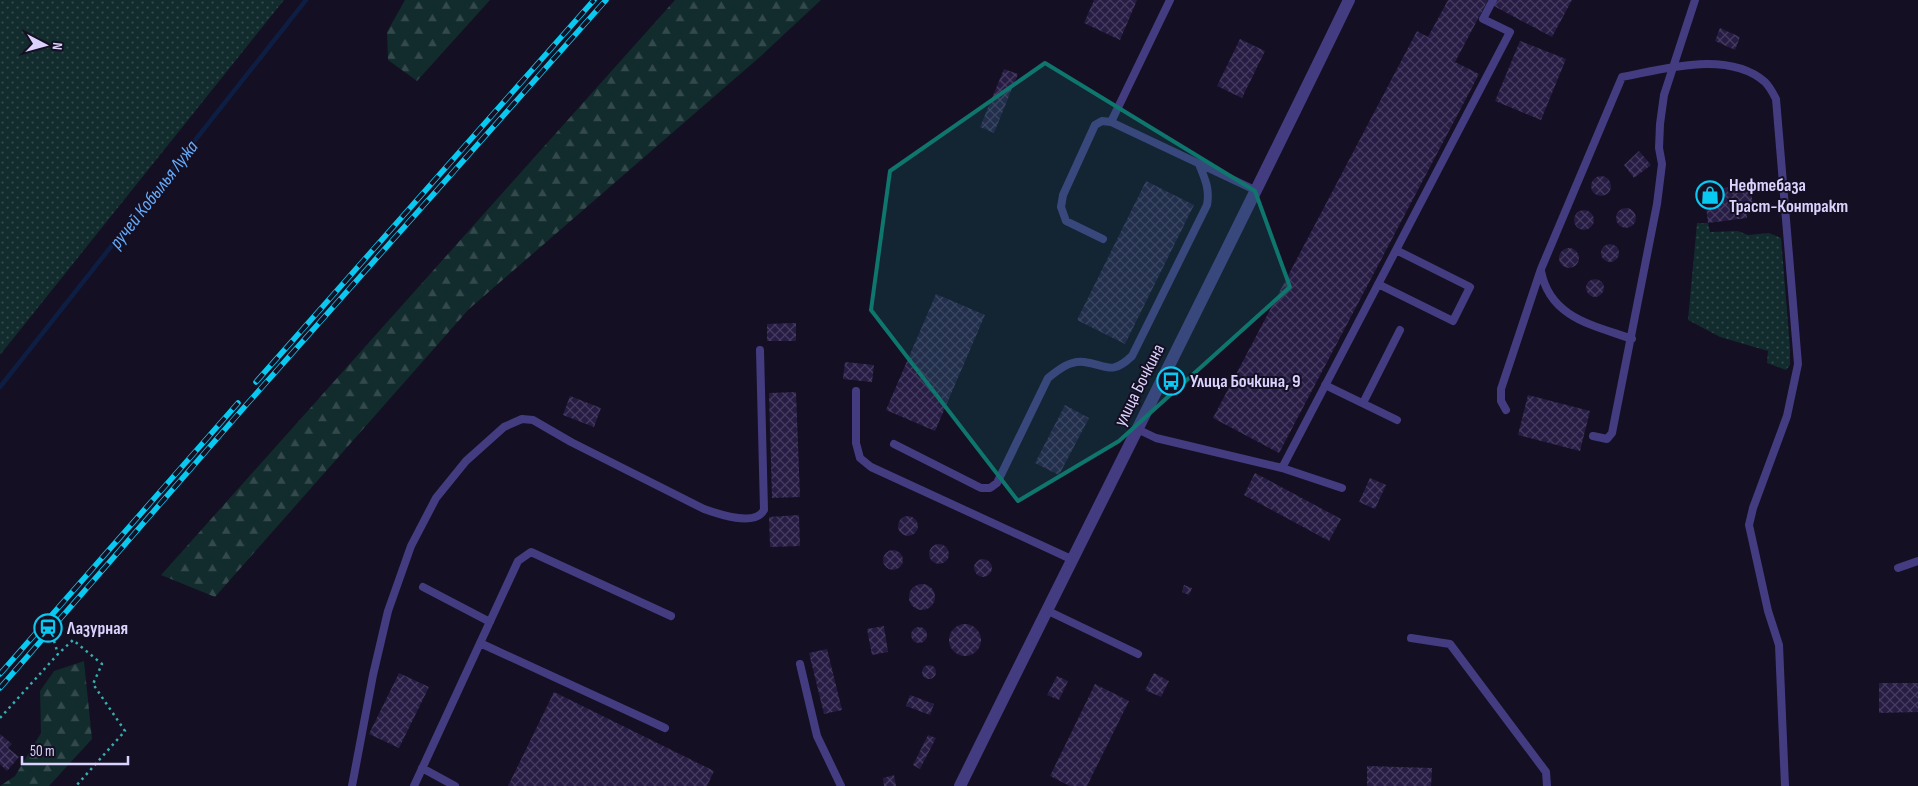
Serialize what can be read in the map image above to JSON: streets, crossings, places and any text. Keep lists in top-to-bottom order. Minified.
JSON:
{"streets":{"street":["улица Бочкина"]},"water":["ручей Кобылья Лужа"],"places":{"shop":["Нефтебаза Траст-Контракт"],"bus stop":["Улица Бочкина, 9"],"station":["Лазурная"]},"scale_bar":"50 m","north":"right"}
